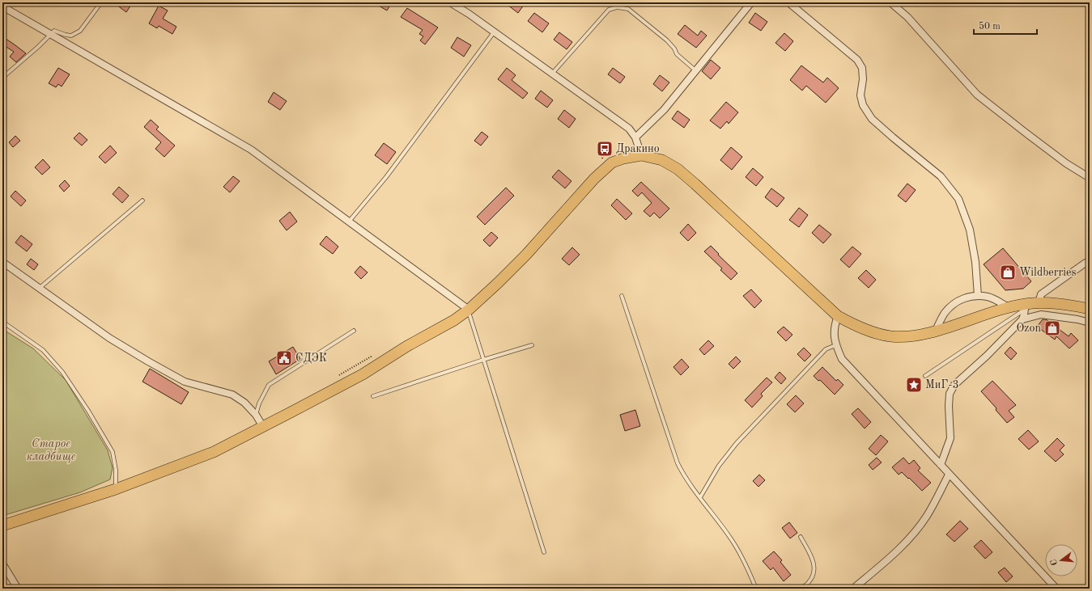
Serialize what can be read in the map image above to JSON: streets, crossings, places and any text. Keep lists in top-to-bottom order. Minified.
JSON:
{"parks":["Старое кладбище"],"places":{"bus stop":["Дракино"],"shop":["Wildberries","Ozon"],"public building":["СДЭК"],"place":["МиГ-3"]},"scale_bar":"50 m","north":"left"}
